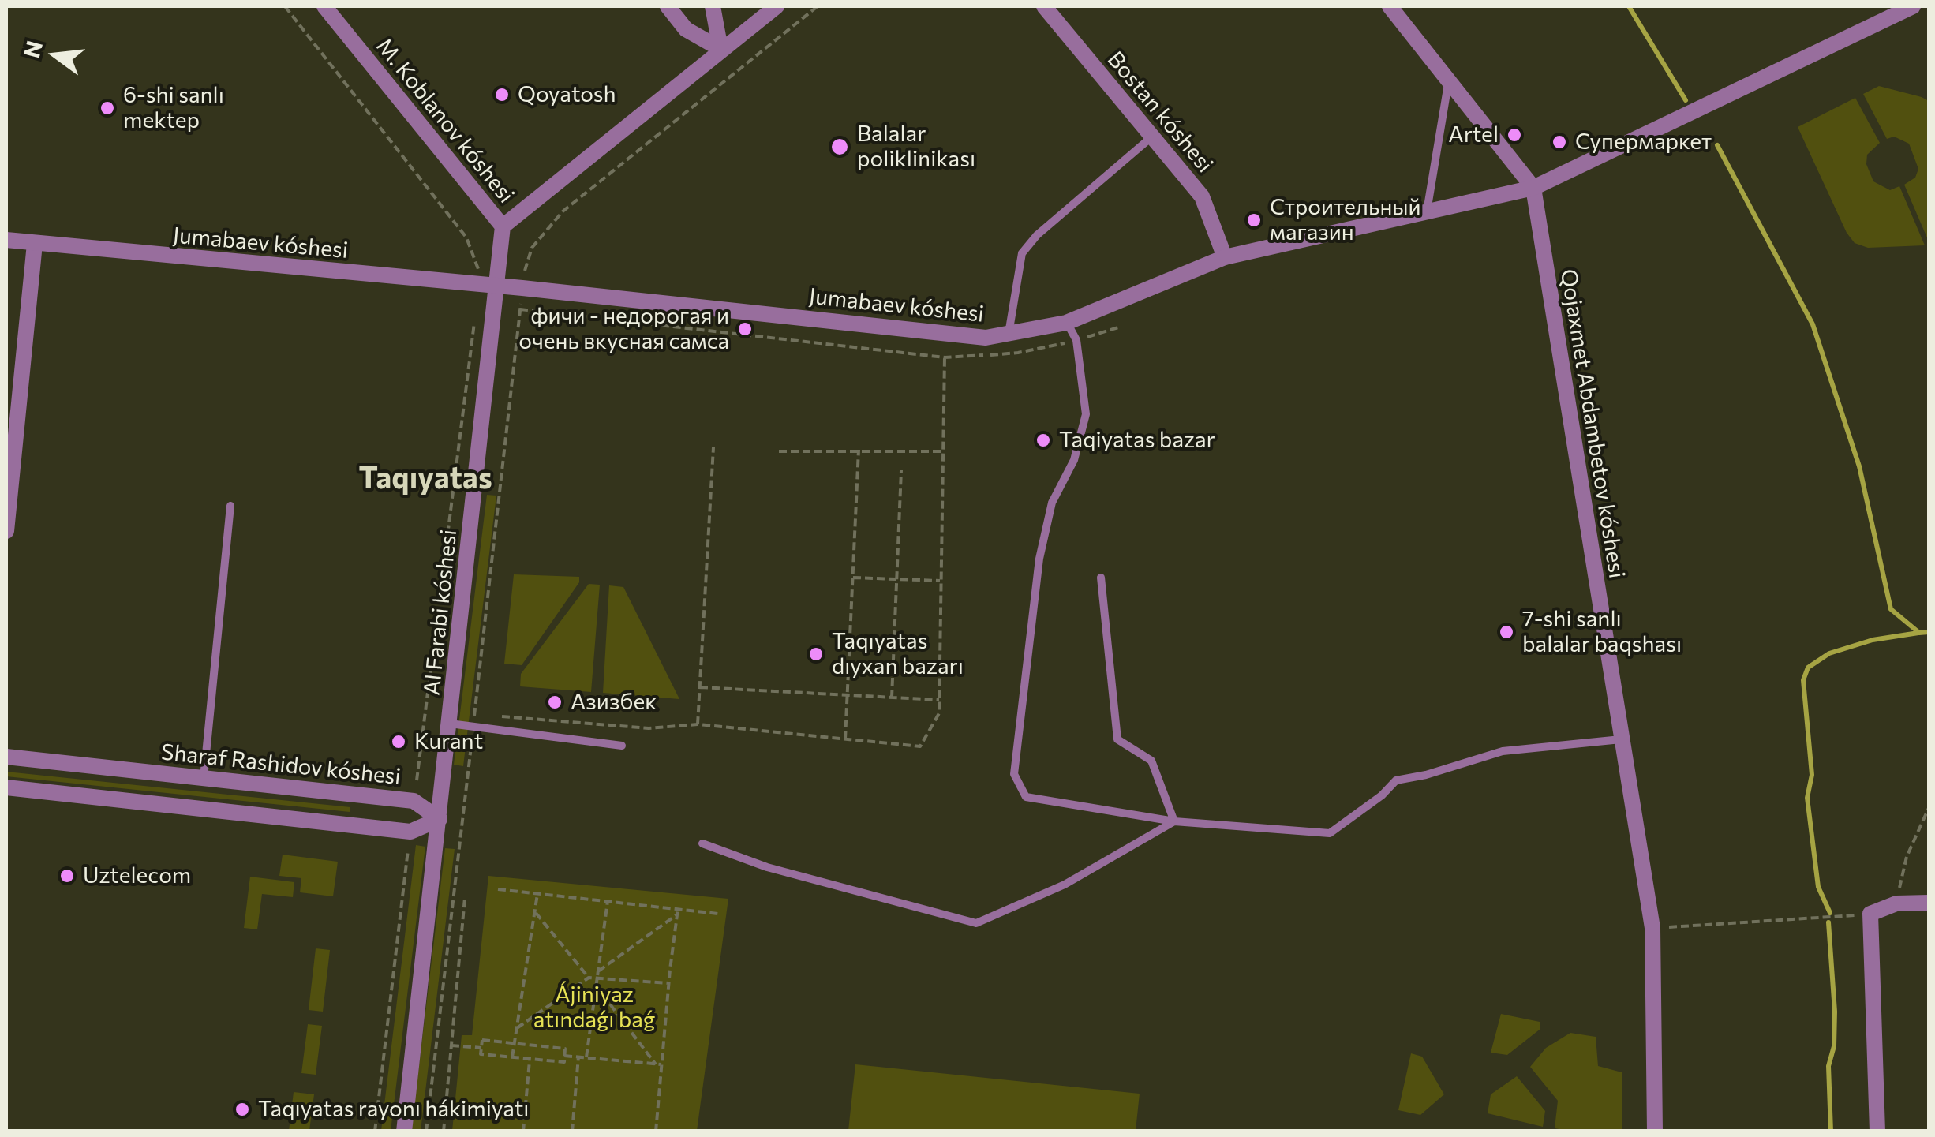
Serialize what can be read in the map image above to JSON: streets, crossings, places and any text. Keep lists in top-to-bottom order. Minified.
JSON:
{"streets":{"street":["Bostan kóshesi","M. Koblanov kóshesi","Jumabaev kóshesi","Qojaxmet Abdambetov kóshesi","Al Farabi kóshesi","Sharaf Rashidov kóshesi"]},"crossings":[["Bostan kóshesi","Jumabaev kóshesi"],["M. Koblanov kóshesi","Al Farabi kóshesi"],["Jumabaev kóshesi","Qojaxmet Abdambetov kóshesi"],["Jumabaev kóshesi","Al Farabi kóshesi"],["Al Farabi kóshesi","Sharaf Rashidov kóshesi"]],"districts":["Taqıyatas"],"parks":["Ájiniyaz atındaǵı baǵ"],"places":["Qoyatosh","6-shi sanlı mektep","Artel","Супермаркет","Balalar poliklinikası","Строительный магазин","фичи - недорогая и очень вкусная самса","Taqiyatas bazar","7-shi sanlı balalar baqshası","Taqıyatas dıyxan bazarı","Азизбек","Kurant","Uztelecom","Taqıyatas rayonı hákimiyatı"],"north":"left"}
